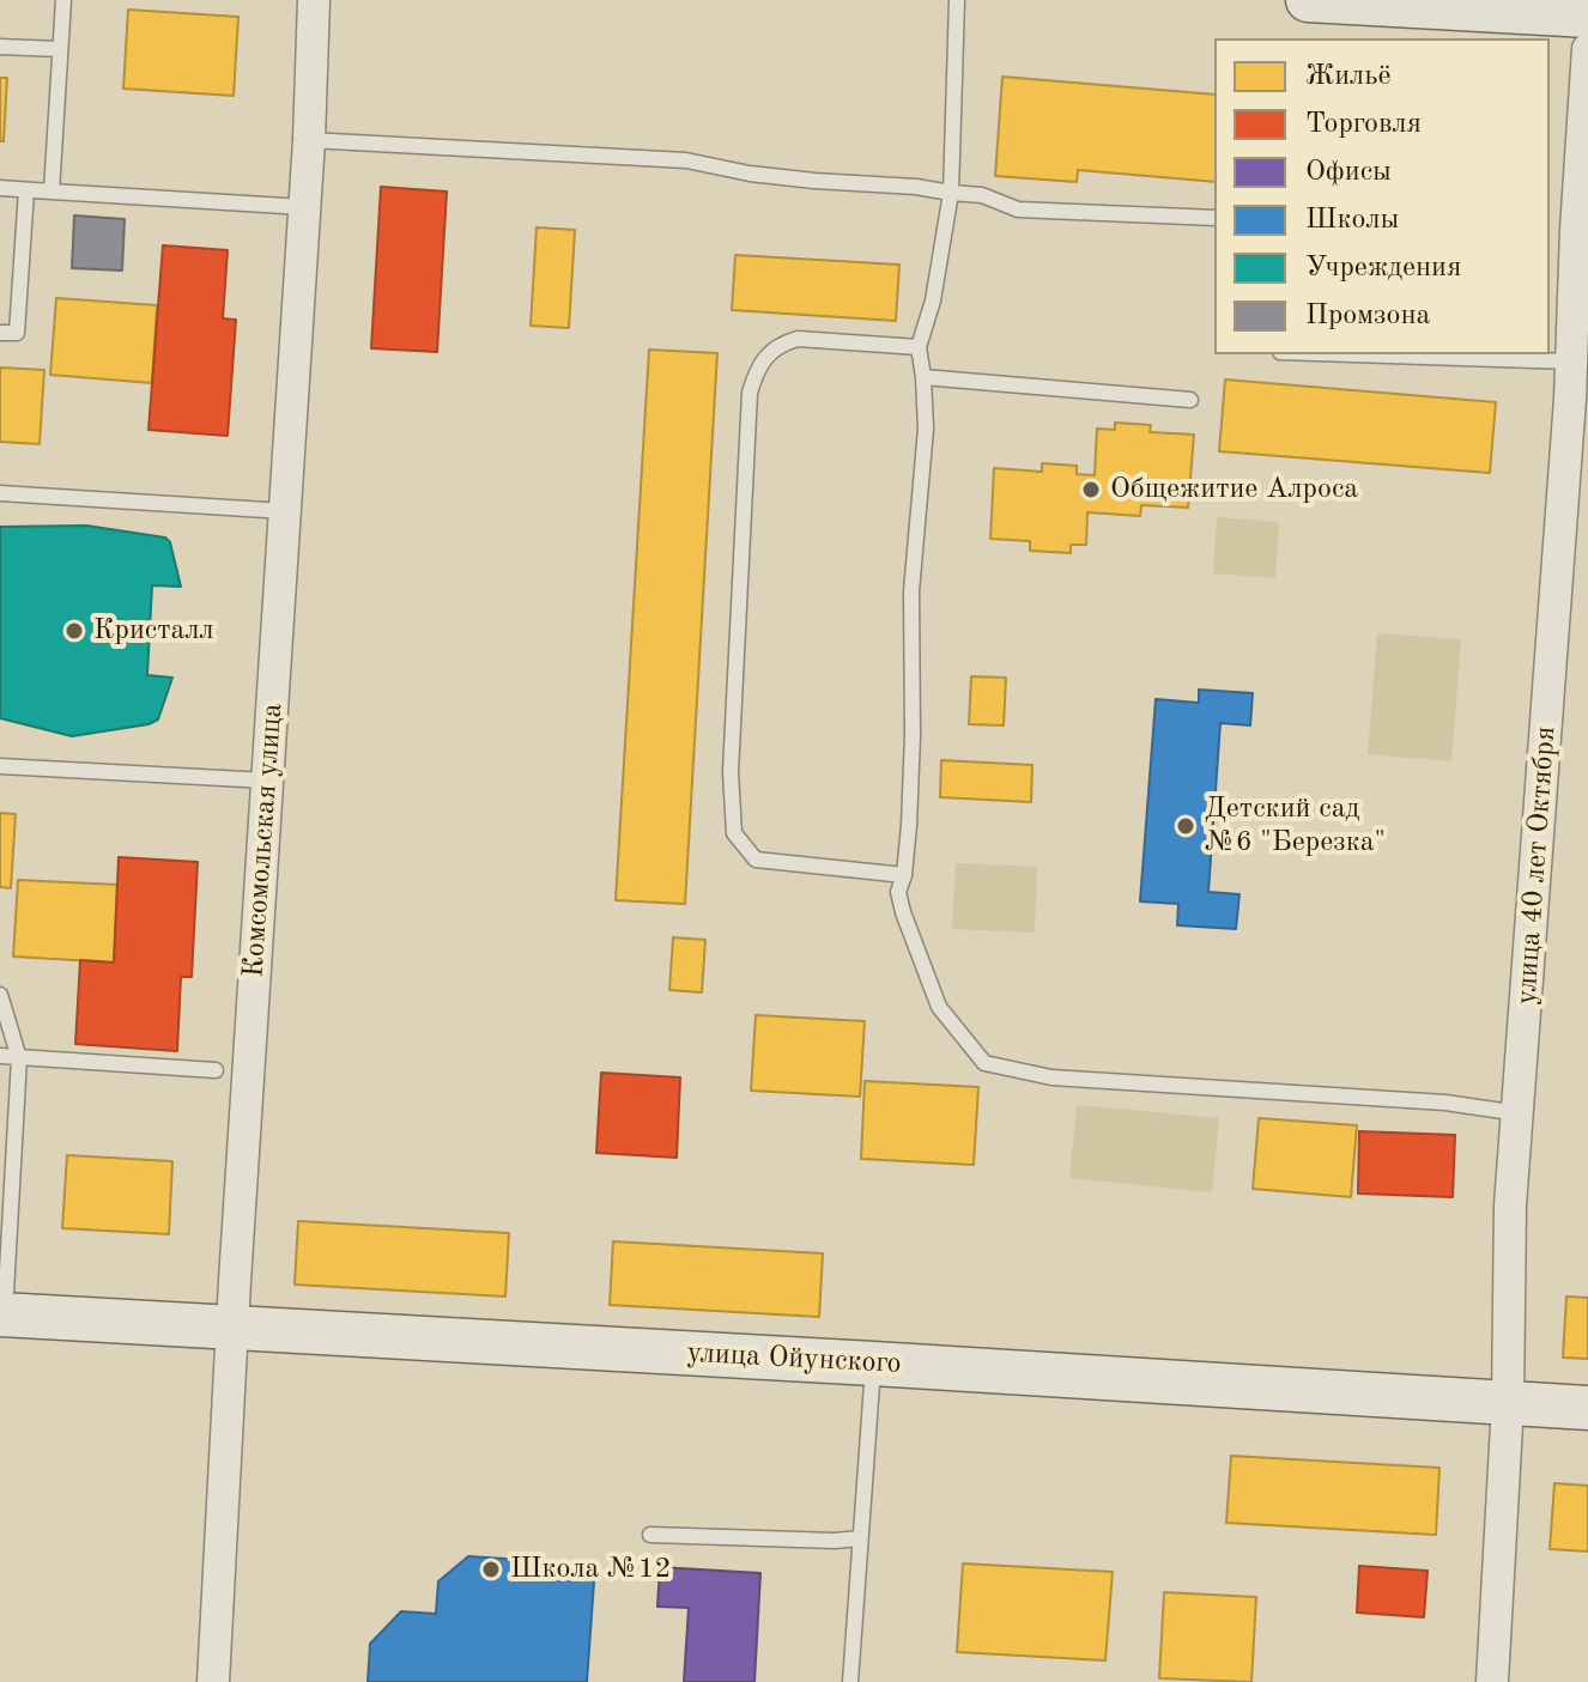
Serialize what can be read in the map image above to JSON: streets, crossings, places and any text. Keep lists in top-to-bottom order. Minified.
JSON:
{"streets":{"main road":["улица Ойунского"],"street":["Комсомольская улица","улица 40 лет Октября"]},"crossings":[["Комсомольская улица","улица Ойунского"],["улица 40 лет Октября","улица Ойунского"]],"places":["Общежитие Алроса","Кристалл","Детский сад №6 \"Березка\"","Школа №12"],"legend":["Жильё","Торговля","Офисы","Школы","Учреждения","Промзона"]}
